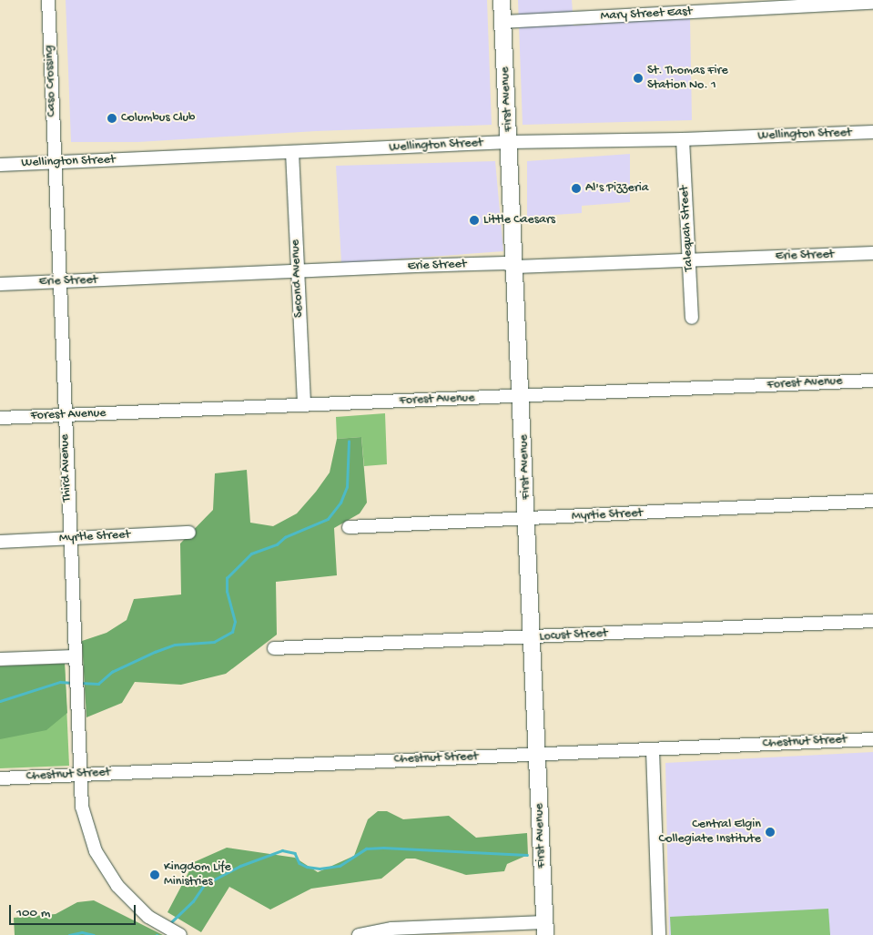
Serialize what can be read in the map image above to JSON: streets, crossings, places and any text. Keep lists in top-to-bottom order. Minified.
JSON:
{"streets":{"main road":["First Avenue"],"street":["Mary Street East","Caso Crossing","Wellington Street","Talequah Street","Erie Street","Second Avenue","Forest Avenue","Third Avenue","Myrtie Street","Myrtle Street","Locust Street","Chestnut Street"]},"crossings":[["Mary Street East","First Avenue"],["Caso Crossing","Wellington Street"],["Caso Crossing","Third Avenue"],["First Avenue","Wellington Street"],["First Avenue","Erie Street"],["First Avenue","Forest Avenue"],["First Avenue","Myrtie Street"],["First Avenue","Locust Street"],["First Avenue","Chestnut Street"],["Wellington Street","Talequah Street"],["Wellington Street","Second Avenue"],["Wellington Street","Third Avenue"],["Talequah Street","Erie Street"],["Erie Street","Second Avenue"],["Erie Street","Third Avenue"],["Second Avenue","Forest Avenue"],["Forest Avenue","Third Avenue"],["Third Avenue","Myrtle Street"],["Third Avenue","Chestnut Street"]],"places":["St. Thomas Fire Station No. 1","Columbus Club","Al's Pizzeria","Little Caesars","Central Elgin Collegiate Institute","Kingdom Life Ministries"],"scale_bar":"100 m"}
